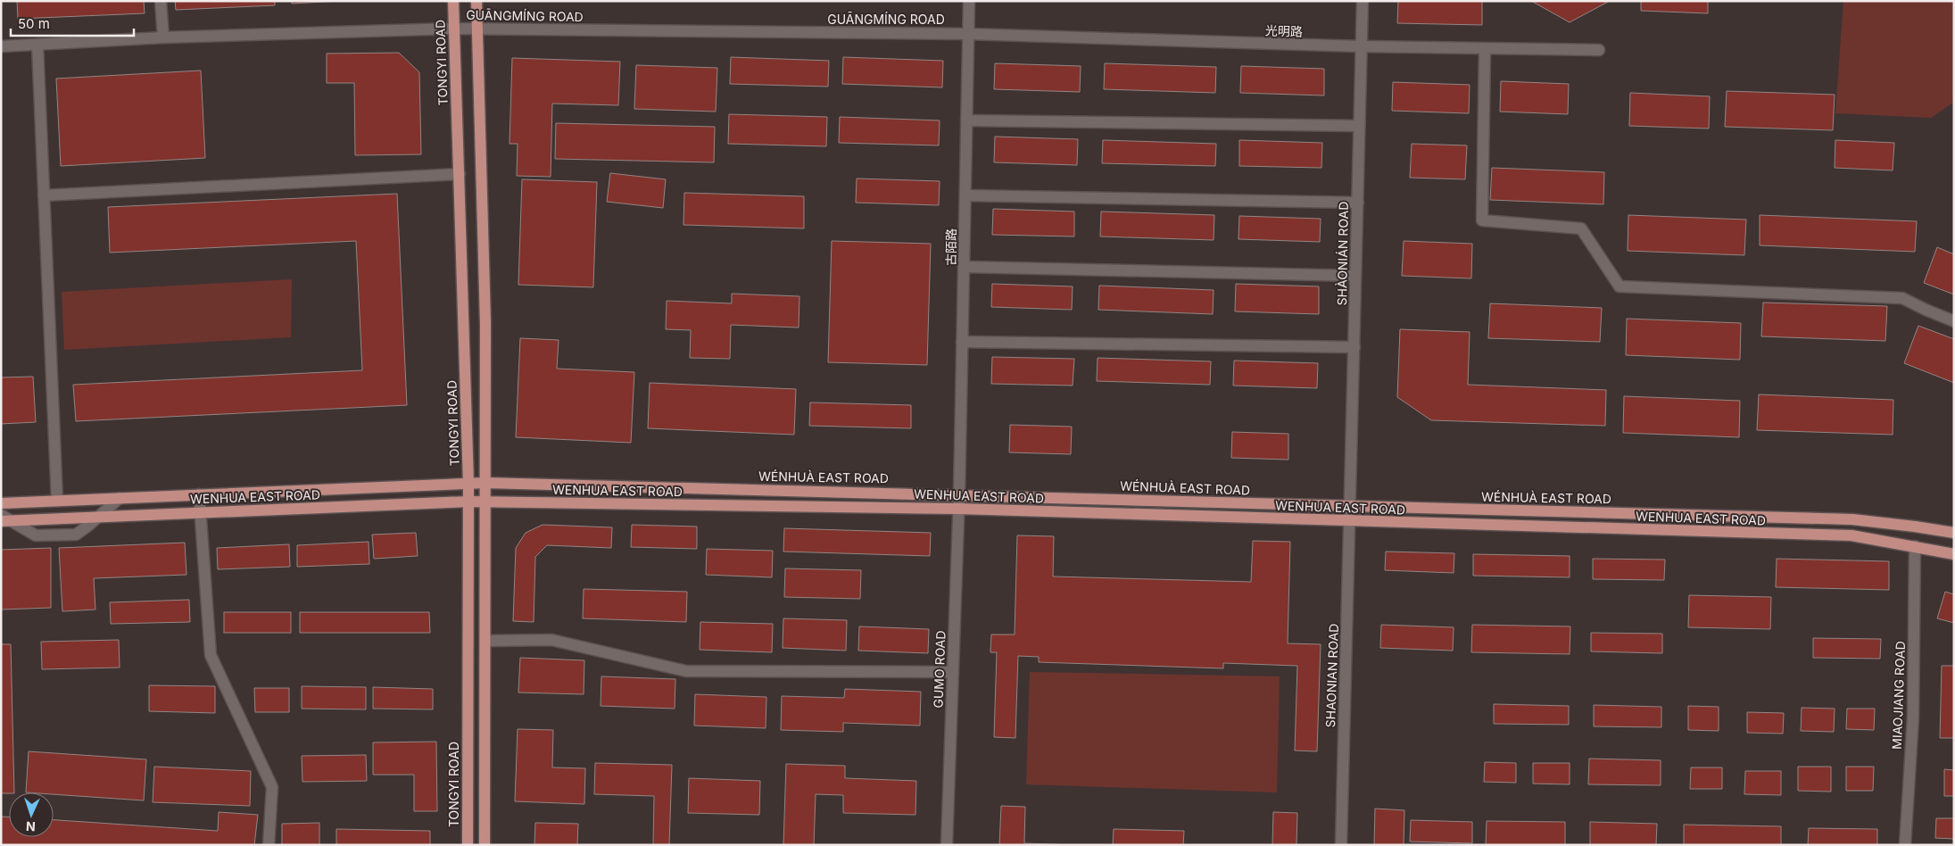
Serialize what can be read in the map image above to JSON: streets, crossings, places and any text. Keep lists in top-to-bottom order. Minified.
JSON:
{"streets":{"main road":["TONGYI ROAD","WÉNHUÀ EAST ROAD","WENHUA EAST ROAD"],"street":["GUĀNGMÍNG ROAD","光明路","古陌路","SHÀONIÁN ROAD","GUMO ROAD","SHAONIAN ROAD","MIAOJIANG ROAD"]},"crossings":[["GUĀNGMÍNG ROAD","光明路"],["GUĀNGMÍNG ROAD","TONGYI ROAD"],["GUĀNGMÍNG ROAD","古陌路"],["光明路","古陌路"],["光明路","SHÀONIÁN ROAD"],["TONGYI ROAD","WÉNHUÀ EAST ROAD"],["TONGYI ROAD","WENHUA EAST ROAD"],["古陌路","WÉNHUÀ EAST ROAD"],["古陌路","GUMO ROAD"],["SHÀONIÁN ROAD","WÉNHUÀ EAST ROAD"],["SHÀONIÁN ROAD","SHAONIAN ROAD"],["WÉNHUÀ EAST ROAD","WENHUA EAST ROAD"],["WÉNHUÀ EAST ROAD","GUMO ROAD"],["WÉNHUÀ EAST ROAD","SHAONIAN ROAD"],["WENHUA EAST ROAD","GUMO ROAD"],["WENHUA EAST ROAD","SHAONIAN ROAD"],["WENHUA EAST ROAD","MIAOJIANG ROAD"]],"scale_bar":"50 m","north":"bottom"}
